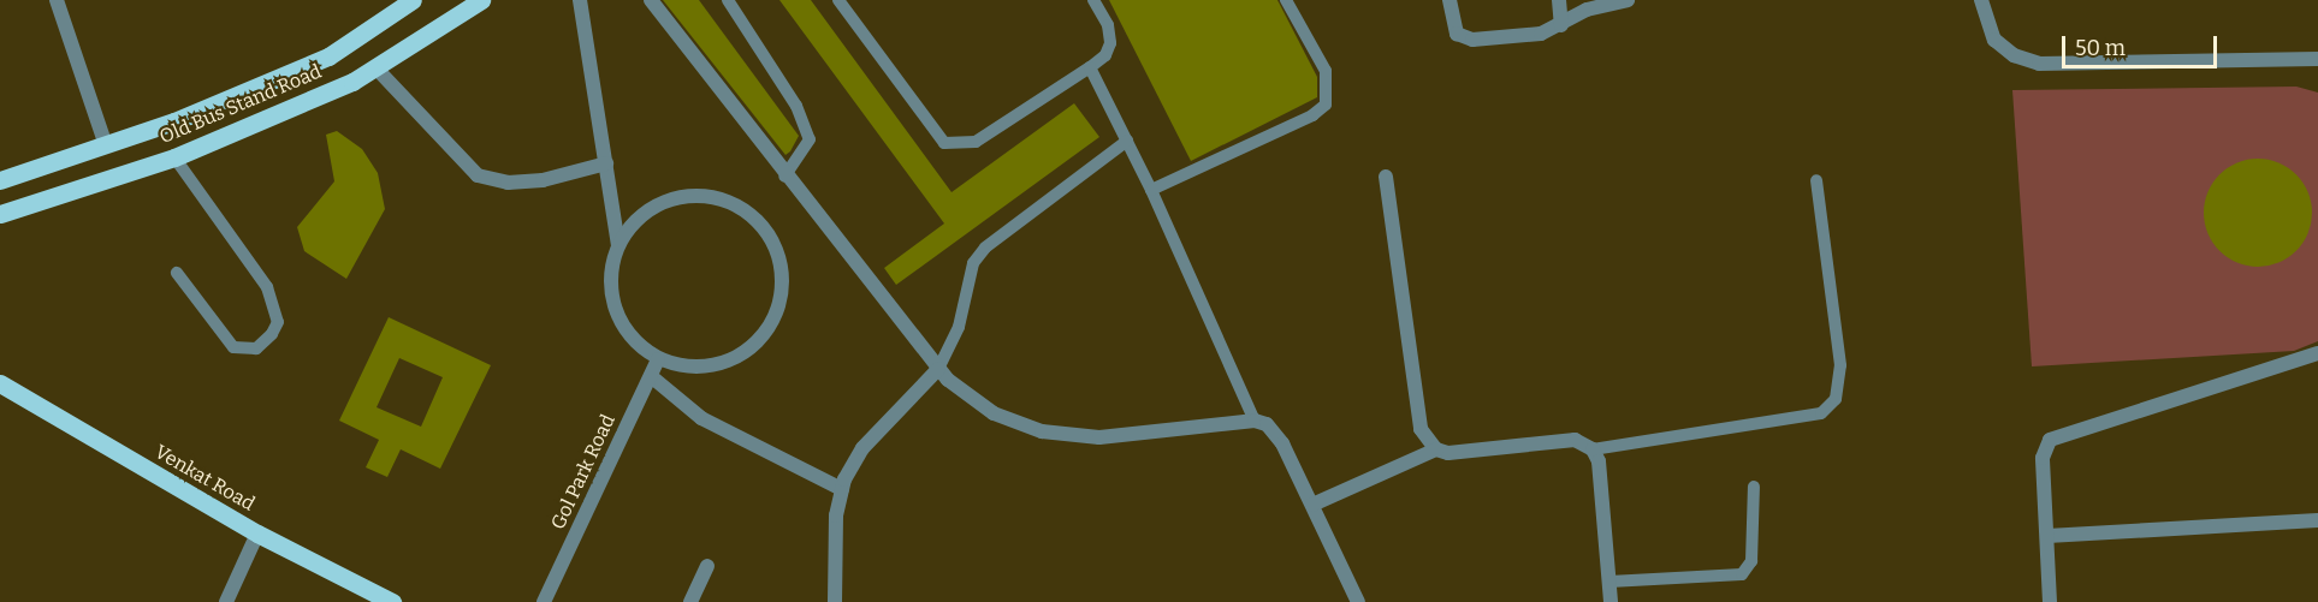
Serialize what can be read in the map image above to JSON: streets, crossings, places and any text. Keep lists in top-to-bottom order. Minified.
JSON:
{"streets":{"main road":["Old Bus Stand Road","Venkat Road"],"street":["Gol Park Road"]},"scale_bar":"50 m"}
